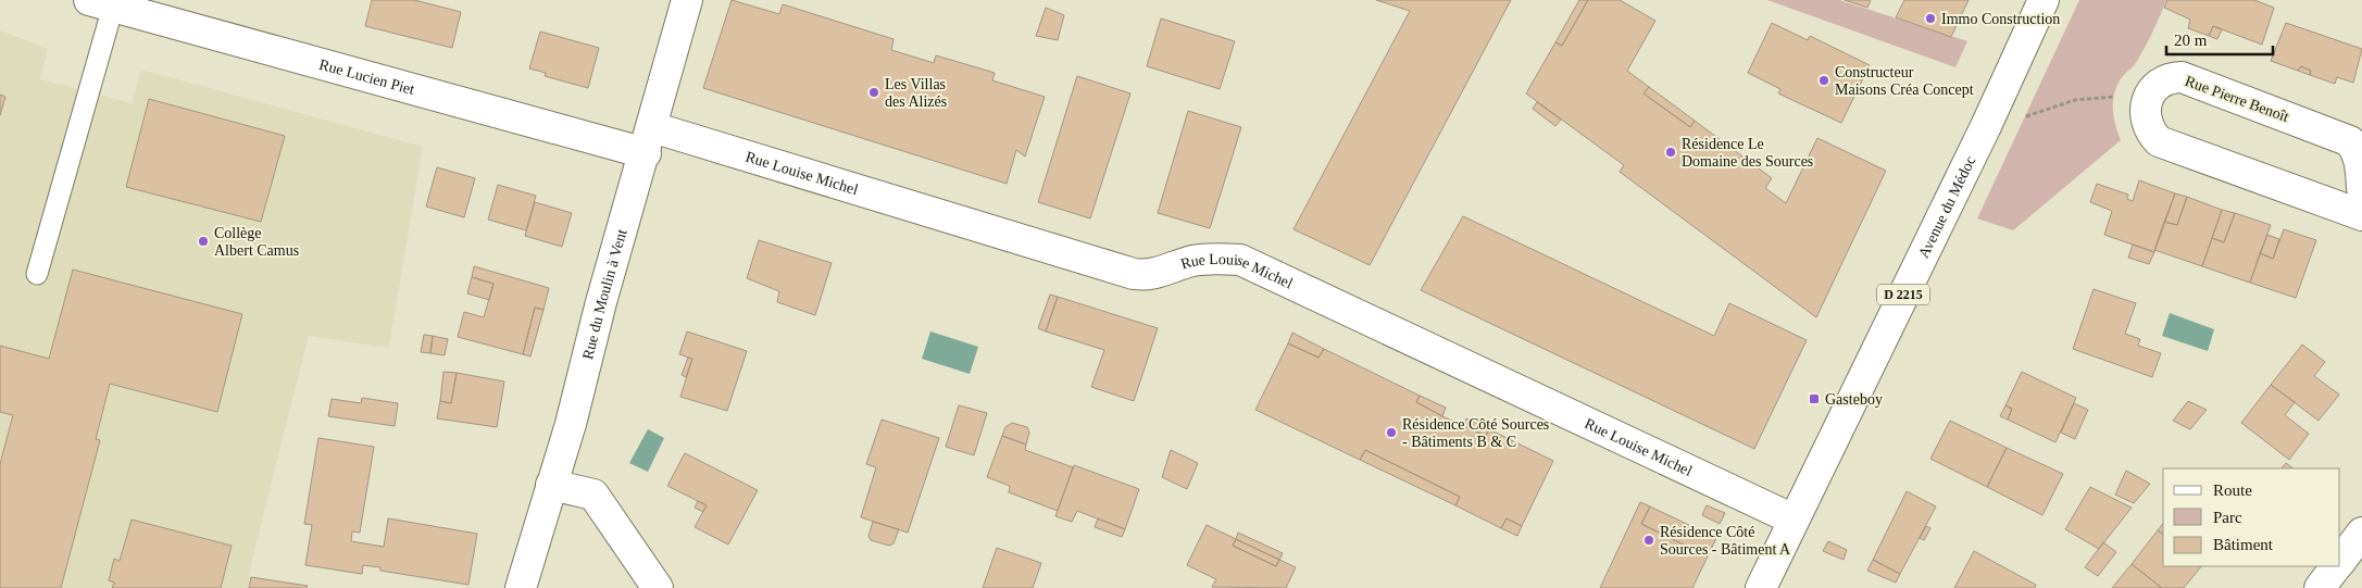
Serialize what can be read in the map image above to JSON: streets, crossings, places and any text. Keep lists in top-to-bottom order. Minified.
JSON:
{"streets":{"street":["Rue Lucien Piet","Rue Pierre Benoît","Rue Louise Michel","Avenue du Médoc","Rue du Moulin à Vent","D 2215"]},"crossings":[["Rue Lucien Piet","Rue Louise Michel"],["Rue Lucien Piet","Rue du Moulin à Vent"],["Rue Louise Michel","Avenue du Médoc"],["Rue Louise Michel","Rue du Moulin à Vent"]],"places":{"other":["Immo Construction","Constructeur Maisons Créa Concept","Les Villas des Alizés","Résidence Le Domaine des Sources","Collège Albert Camus","Résidence Côté Sources - Bâtiments B & C","Résidence Côté Sources - Bâtiment A"],"transit":["Gasteboy"]},"legend":["Route","Parc","Bâtiment"],"scale_bar":"20 m"}
